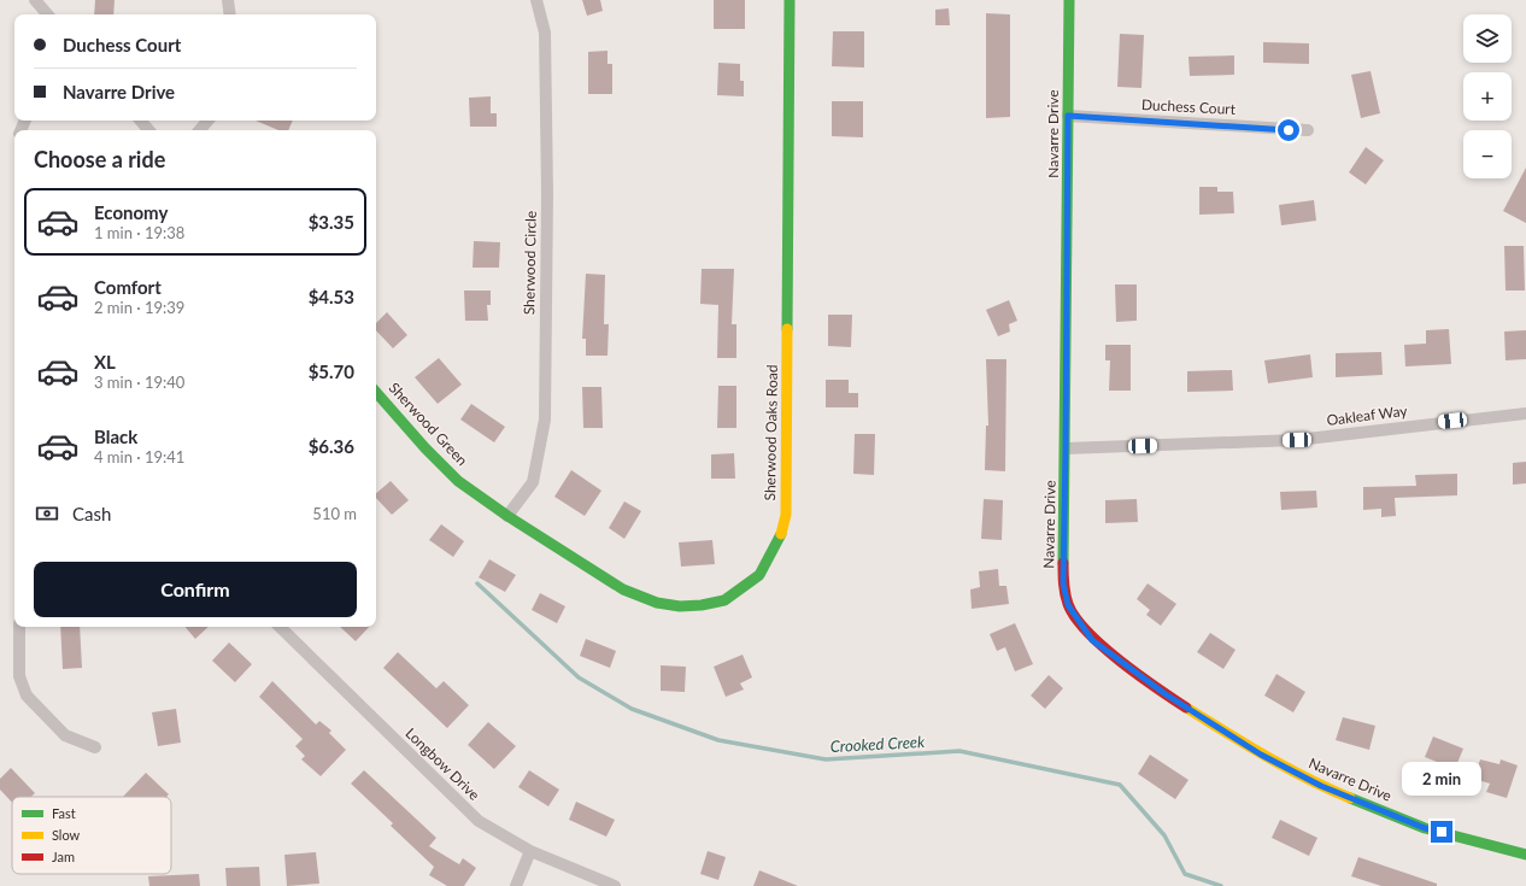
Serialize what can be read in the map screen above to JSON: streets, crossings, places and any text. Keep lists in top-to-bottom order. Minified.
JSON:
{"streets":{"street":["Duchess Court","Navarre Drive","Sherwood Circle","Oakleaf Way","Sherwood Green","Sherwood Oaks Road","Longbow Drive"]},"crossings":[["Duchess Court","Navarre Drive"],["Navarre Drive","Oakleaf Way"],["Sherwood Circle","Sherwood Green"],["Sherwood Circle","Sherwood Oaks Road"],["Sherwood Green","Sherwood Oaks Road"]],"water":["Crooked Creek"],"legend":["Fast","Slow","Jam"],"page":{"map_buttons":["+","−"],"banner":["Duchess Court","Navarre Drive"],"heading":"Choose a ride","list":[{"name":"Economy","note":"1 min · 19:38","value":"$3.35"},{"name":"Comfort","note":"2 min · 19:39","value":"$4.53"},{"name":"XL","note":"3 min · 19:40","value":"$5.70"},{"name":"Black","note":"4 min · 19:41","value":"$6.36"}],"pay":["Cash","510 m"],"buttons":"Confirm","bubble":"2 min"}}
